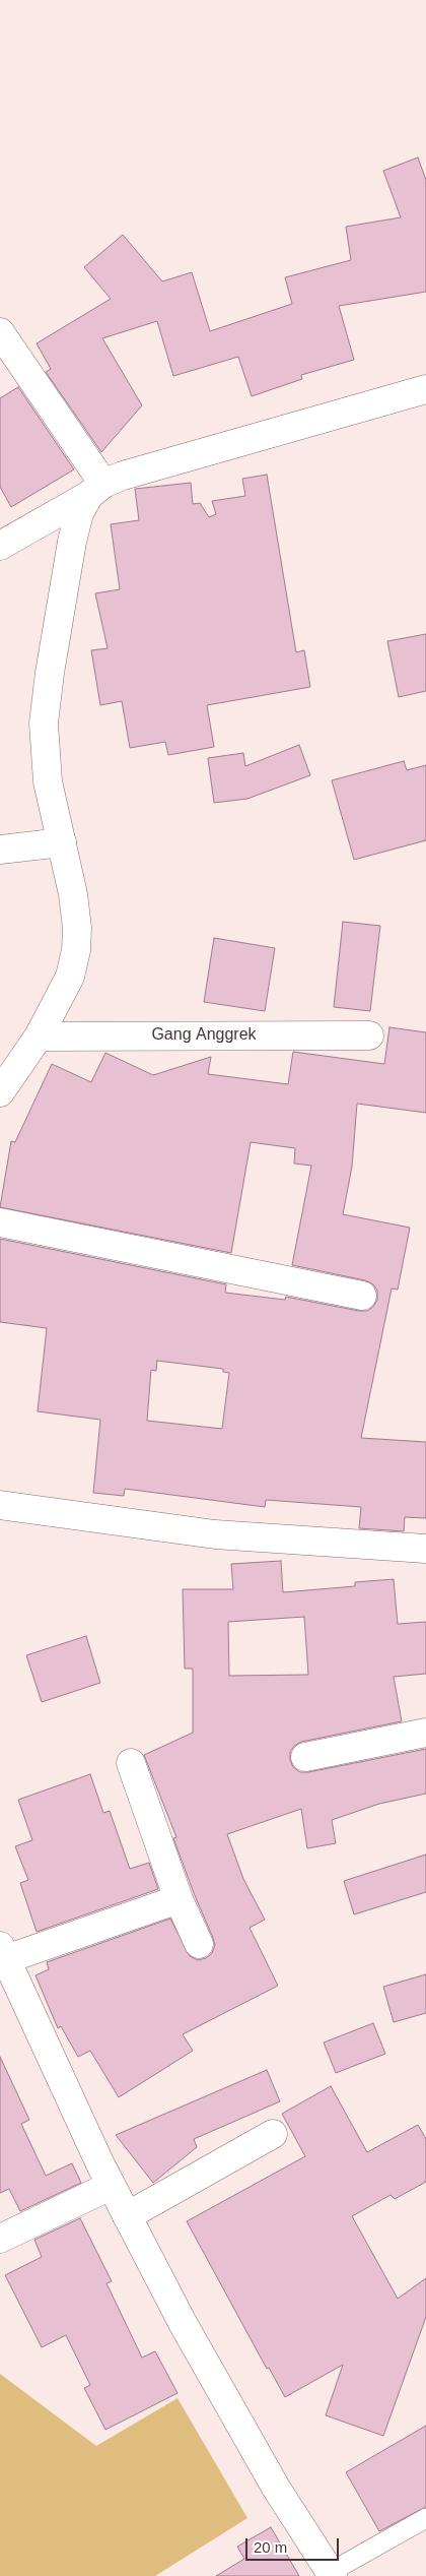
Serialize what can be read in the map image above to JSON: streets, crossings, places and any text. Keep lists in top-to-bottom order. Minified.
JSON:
{"streets":{"street":["Gang Anggrek"]},"scale_bar":"20 m"}
